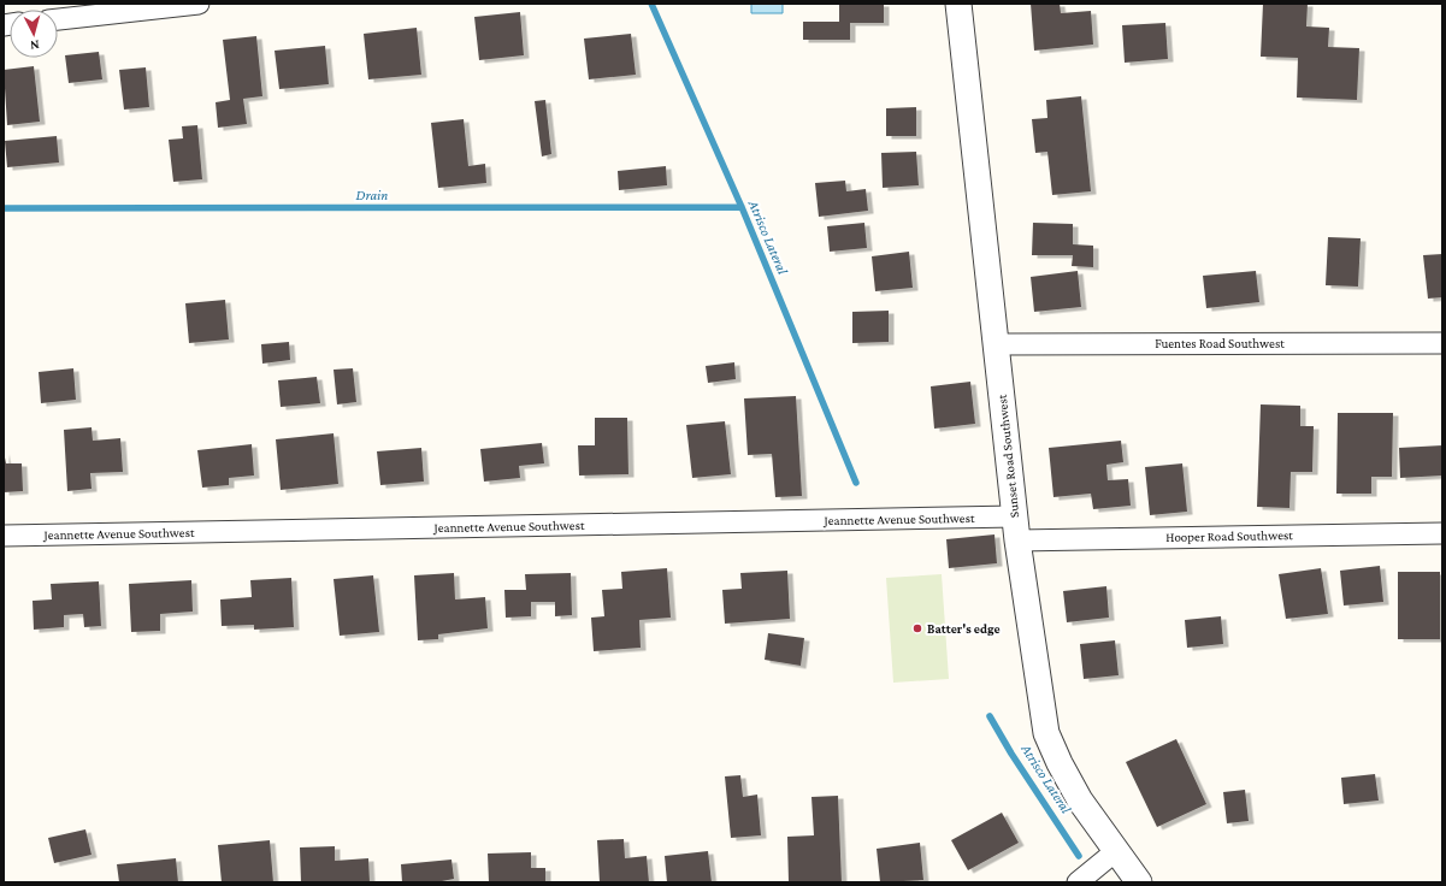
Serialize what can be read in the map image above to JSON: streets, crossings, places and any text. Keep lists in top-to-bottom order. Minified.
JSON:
{"streets":{"street":["Fuentes Road Southwest","Sunset Road Southwest","Jeannette Avenue Southwest","Hooper Road Southwest"]},"crossings":[["Fuentes Road Southwest","Sunset Road Southwest"],["Sunset Road Southwest","Jeannette Avenue Southwest"],["Sunset Road Southwest","Hooper Road Southwest"]],"water":["Drain","Atrisco Lateral"],"places":["Batter's edge"],"north":"bottom"}
